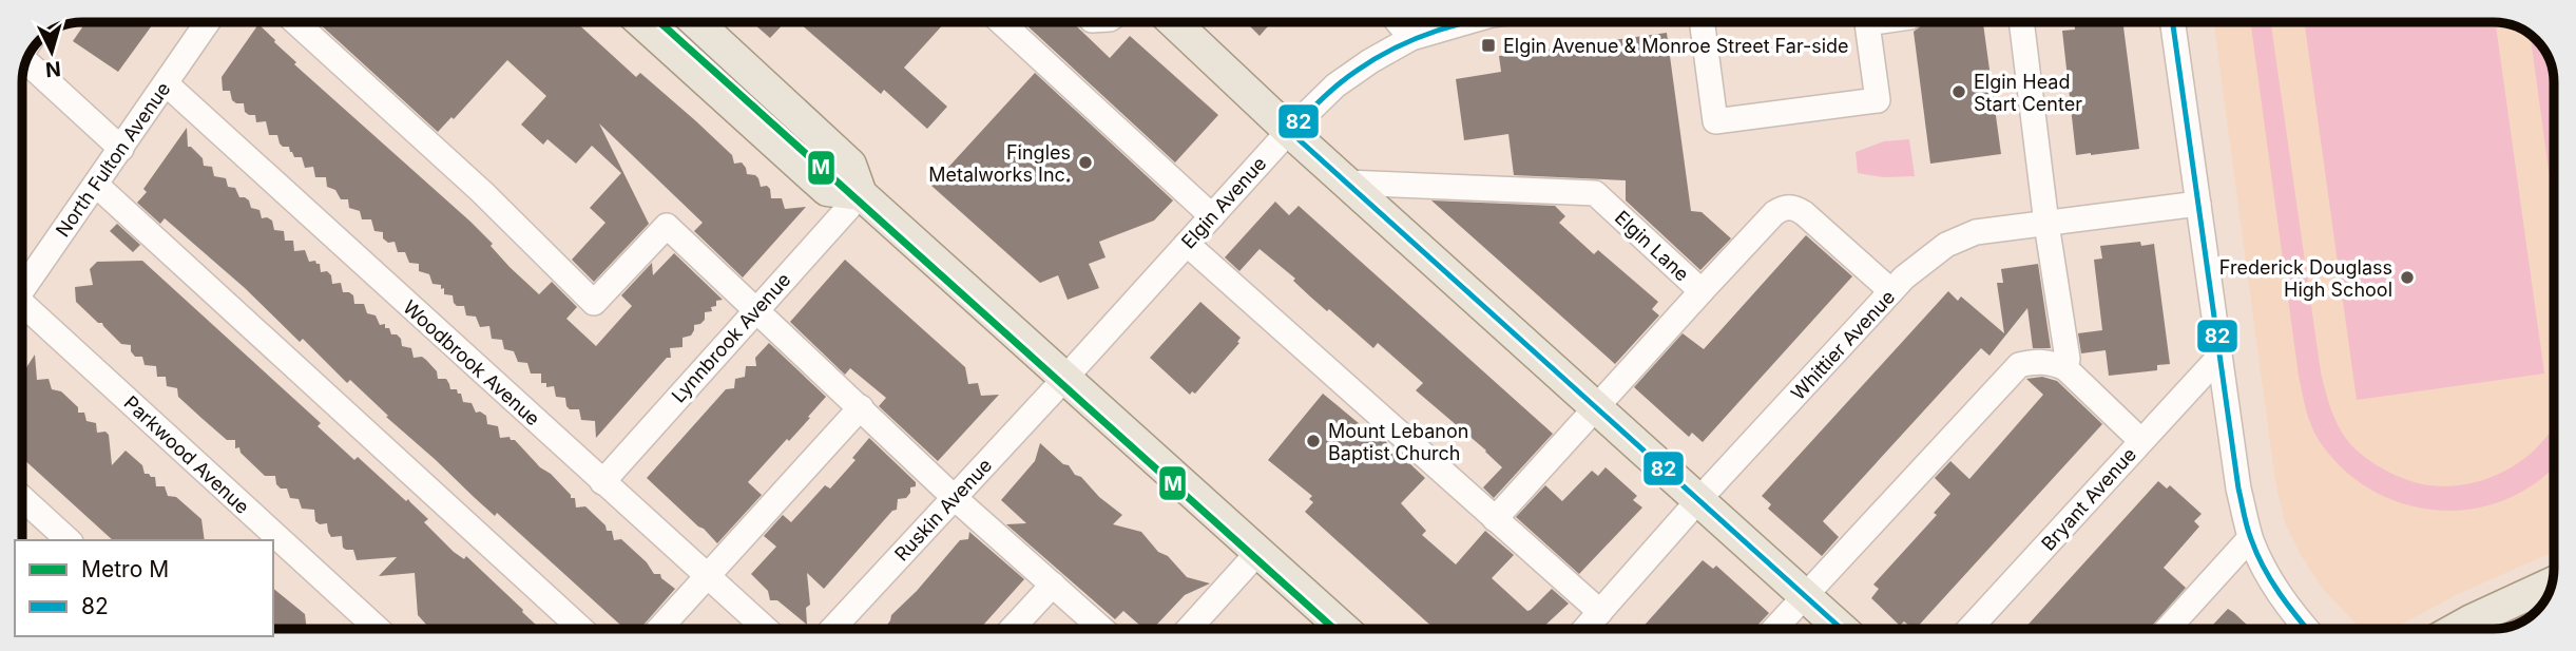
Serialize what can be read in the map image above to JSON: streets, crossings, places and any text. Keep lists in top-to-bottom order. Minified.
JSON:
{"streets":{"street":["North Fulton Avenue","Elgin Avenue","Elgin Lane","Lynnbrook Avenue","Whittier Avenue","Woodbrook Avenue","Parkwood Avenue","Bryant Avenue","Ruskin Avenue"]},"crossings":[["North Fulton Avenue","Woodbrook Avenue"],["Elgin Avenue","Ruskin Avenue"],["Elgin Lane","Whittier Avenue"],["Lynnbrook Avenue","Woodbrook Avenue"]],"places":{"transit":["Elgin Avenue & Monroe Street Far-side"],"other":["Elgin Head Start Center","Fingles Metalworks Inc.","Frederick Douglass High School","Mount Lebanon Baptist Church"]},"lines":["metro line M","transit line 82"],"legend":["Metro M","82"],"north":"bottom"}
